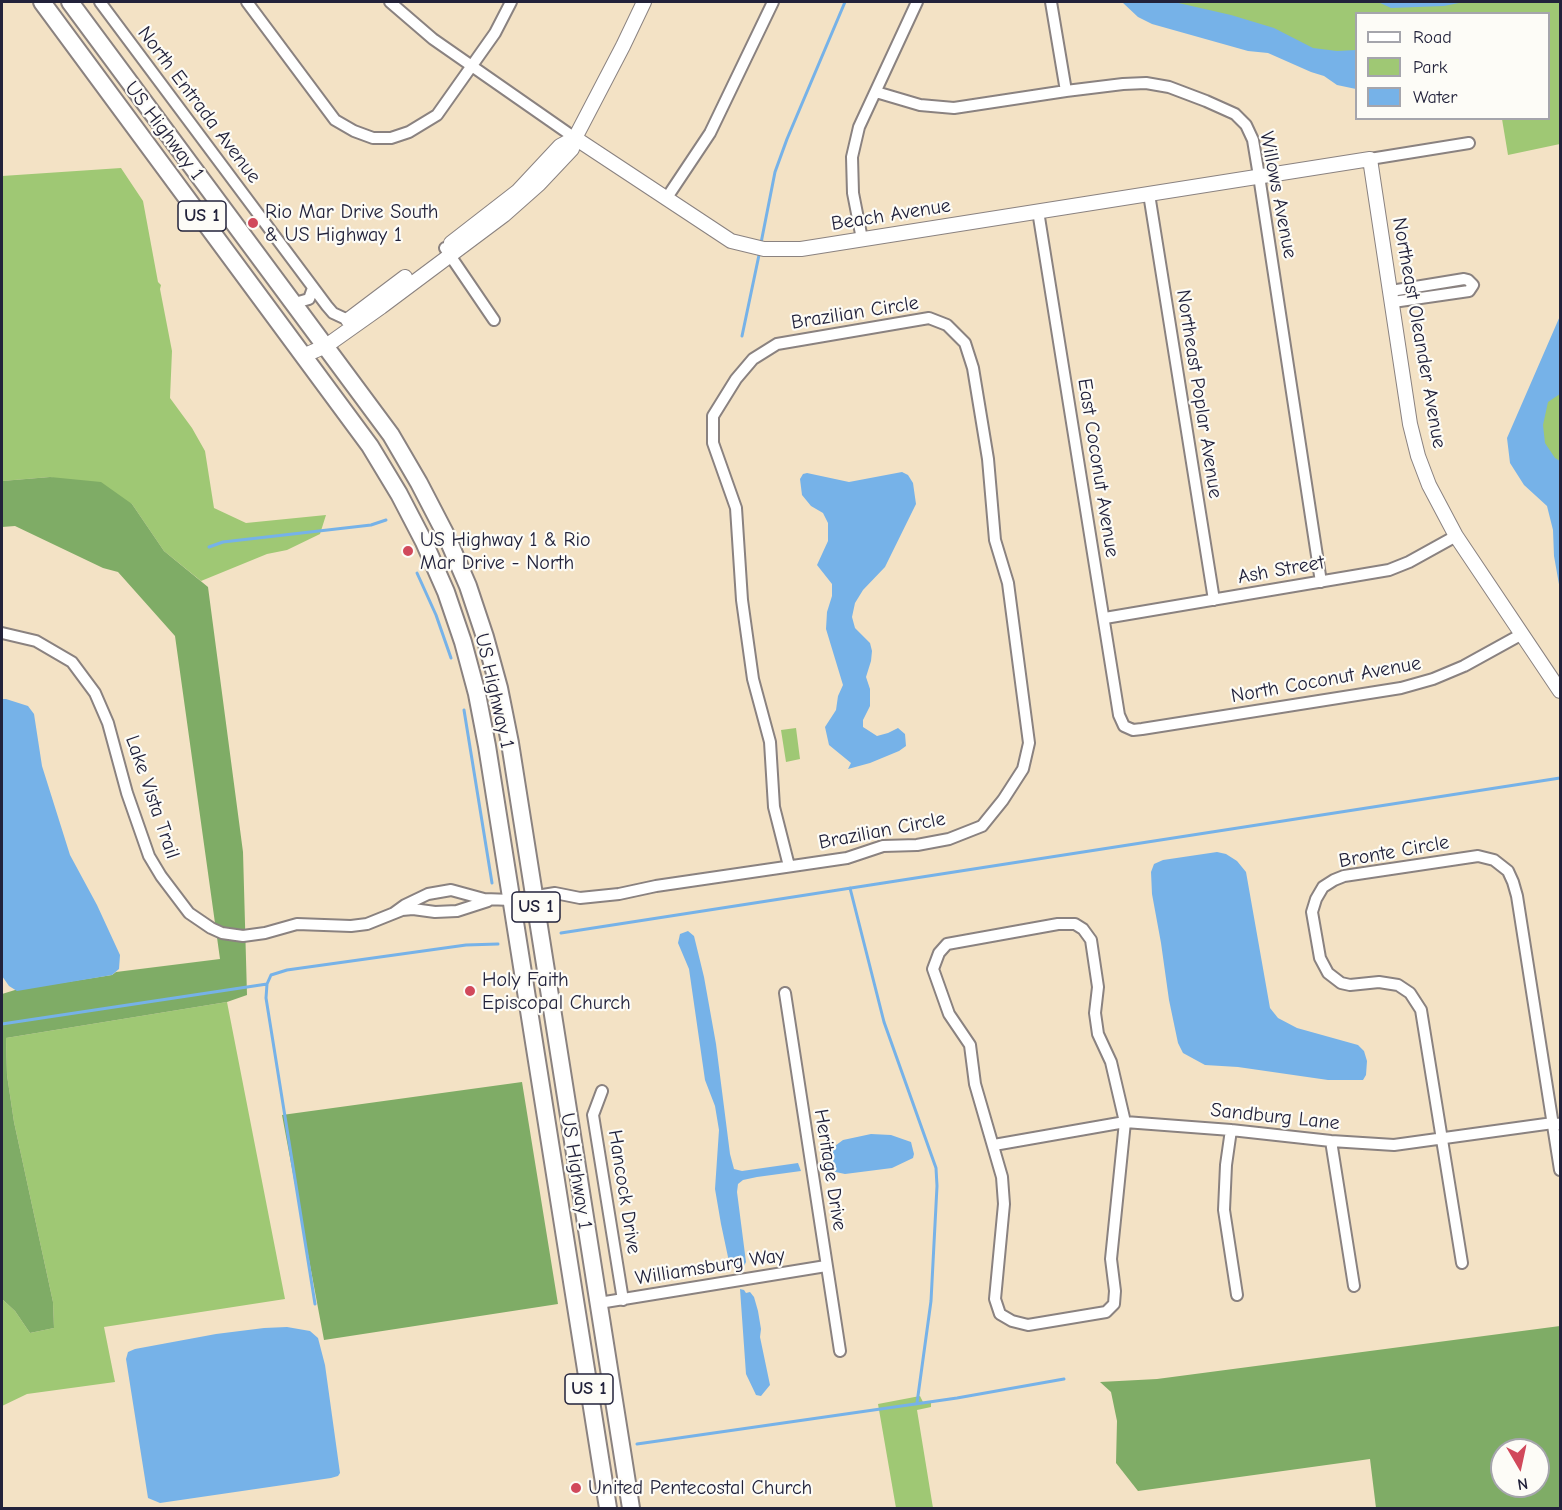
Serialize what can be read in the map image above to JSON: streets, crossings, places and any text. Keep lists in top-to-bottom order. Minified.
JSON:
{"streets":{"main road":["US Highway 1","US 1"],"street":["North Entrada Avenue","Willows Avenue","Beach Avenue","Brazilian Circle","Northeast Oleander Avenue","Northeast Poplar Avenue","East Coconut Avenue","Ash Street","North Coconut Avenue","Lake Vista Trail","Bronte Circle","Sandburg Lane","Heritage Drive","Hancock Drive","Williamsburg Way"]},"crossings":[["US Highway 1","Brazilian Circle"],["US Highway 1","Lake Vista Trail"],["US Highway 1","Williamsburg Way"],["Willows Avenue","Beach Avenue"],["Willows Avenue","Ash Street"],["Beach Avenue","Northeast Oleander Avenue"],["Beach Avenue","Northeast Poplar Avenue"],["Beach Avenue","East Coconut Avenue"],["Brazilian Circle","Lake Vista Trail"],["Northeast Oleander Avenue","Ash Street"],["Northeast Oleander Avenue","North Coconut Avenue"],["Northeast Poplar Avenue","Ash Street"],["East Coconut Avenue","Ash Street"],["East Coconut Avenue","North Coconut Avenue"],["Bronte Circle","Sandburg Lane"],["Heritage Drive","Williamsburg Way"],["Hancock Drive","Williamsburg Way"]],"places":["Rio Mar Drive South & US Highway 1","US Highway 1 & Rio Mar Drive - North","Holy Faith Episcopal Church","United Pentecostal Church"],"legend":["Road","Park","Water"],"north":"bottom"}
